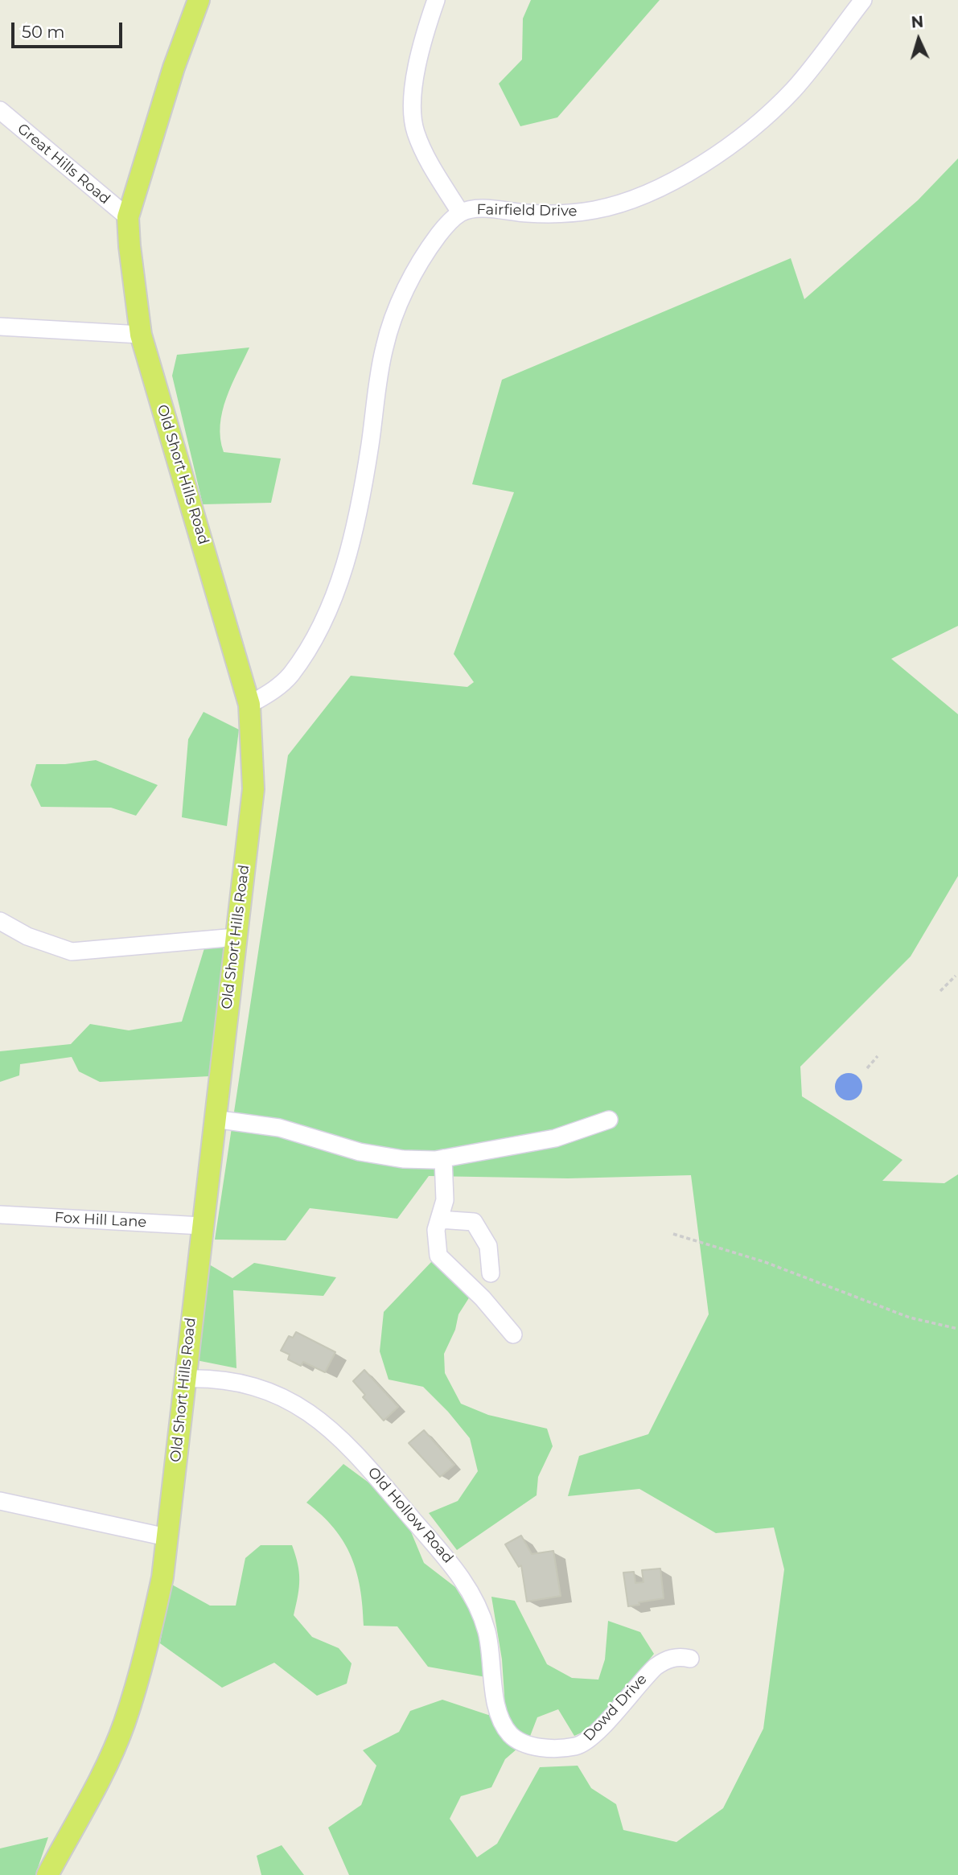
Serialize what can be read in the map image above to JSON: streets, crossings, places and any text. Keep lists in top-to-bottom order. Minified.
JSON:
{"streets":{"main road":["Old Short Hills Road"],"street":["Great Hills Road","Fairfield Drive","Fox Hill Lane","Old Hollow Road","Dowd Drive"]},"crossings":[["Great Hills Road","Old Short Hills Road"],["Fairfield Drive","Old Short Hills Road"],["Old Short Hills Road","Fox Hill Lane"],["Old Short Hills Road","Old Hollow Road"],["Old Hollow Road","Dowd Drive"]],"scale_bar":"50 m","north":"top"}
